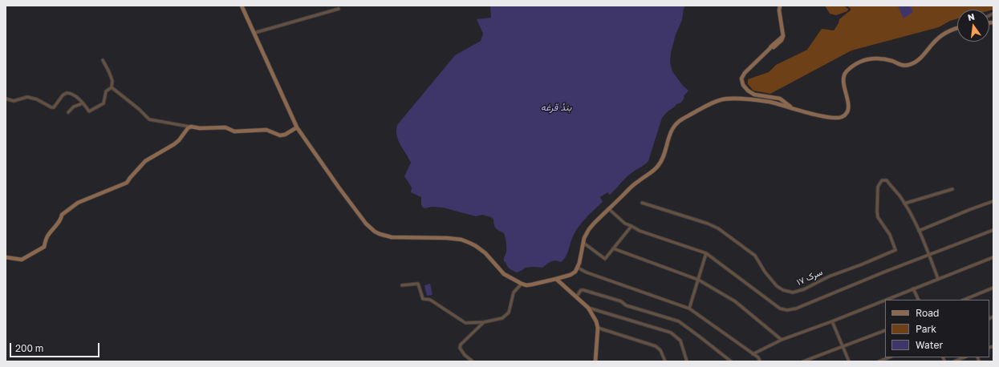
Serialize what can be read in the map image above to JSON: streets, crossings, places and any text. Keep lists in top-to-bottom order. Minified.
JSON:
{"streets":{"street":["سرک ۱۷"]},"water":["بندٔ قرغه"],"legend":["Road","Park","Water"],"scale_bar":"200 m","north":"top"}
